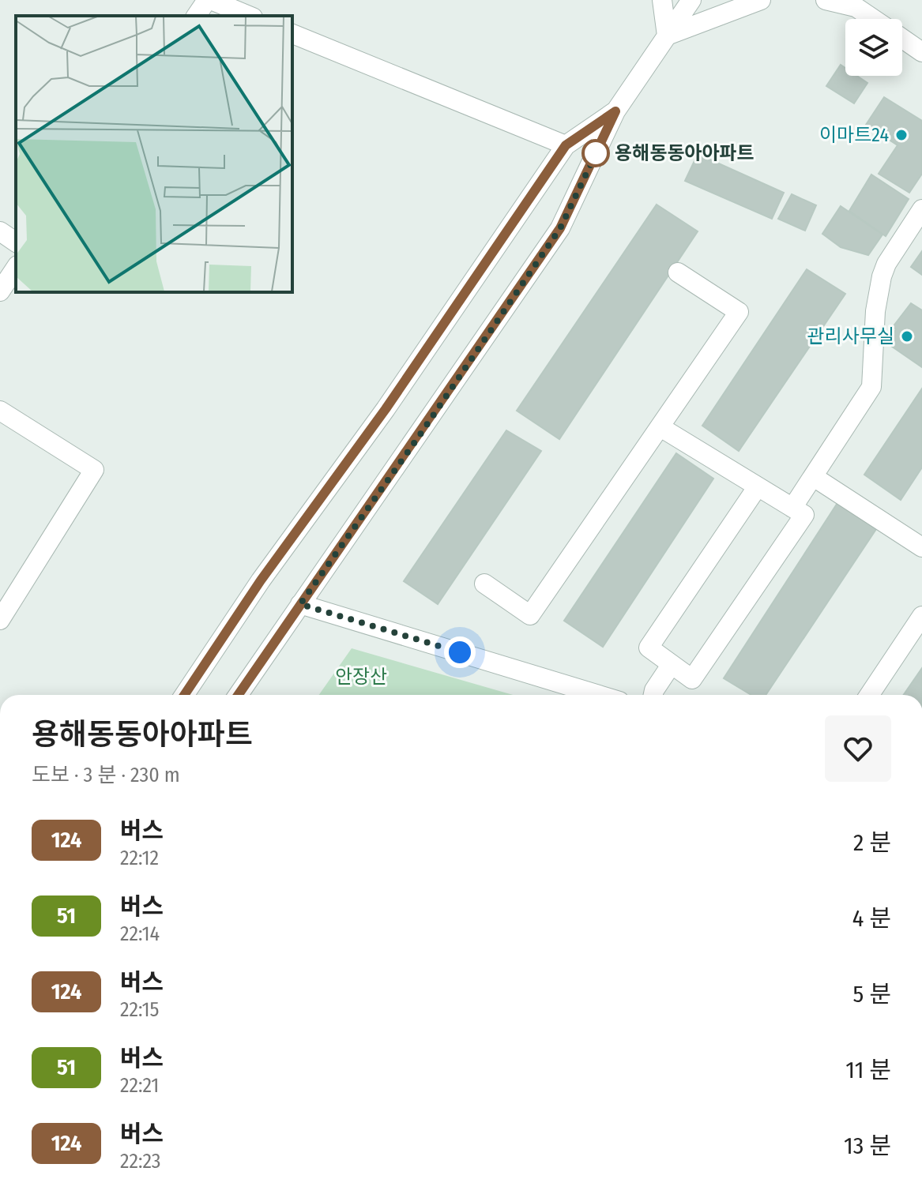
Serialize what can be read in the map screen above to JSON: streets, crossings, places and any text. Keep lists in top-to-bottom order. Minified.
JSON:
{"parks":["안장산"],"places":["이마트24","용해동동아아파트","관리사무실"],"lines":["bus line 124"],"page":{"heading":["용해동동아아파트","도보 · 3 분 · 230 m"],"list":[{"mark":"124","name":"버스","note":"22:12","value":"2 분"},{"mark":"51","name":"버스","note":"22:14","value":"4 분"},{"mark":"124","name":"버스","note":"22:15","value":"5 분"},{"mark":"51","name":"버스","note":"22:21","value":"11 분"},{"mark":"124","name":"버스","note":"22:23","value":"13 분"}]}}
